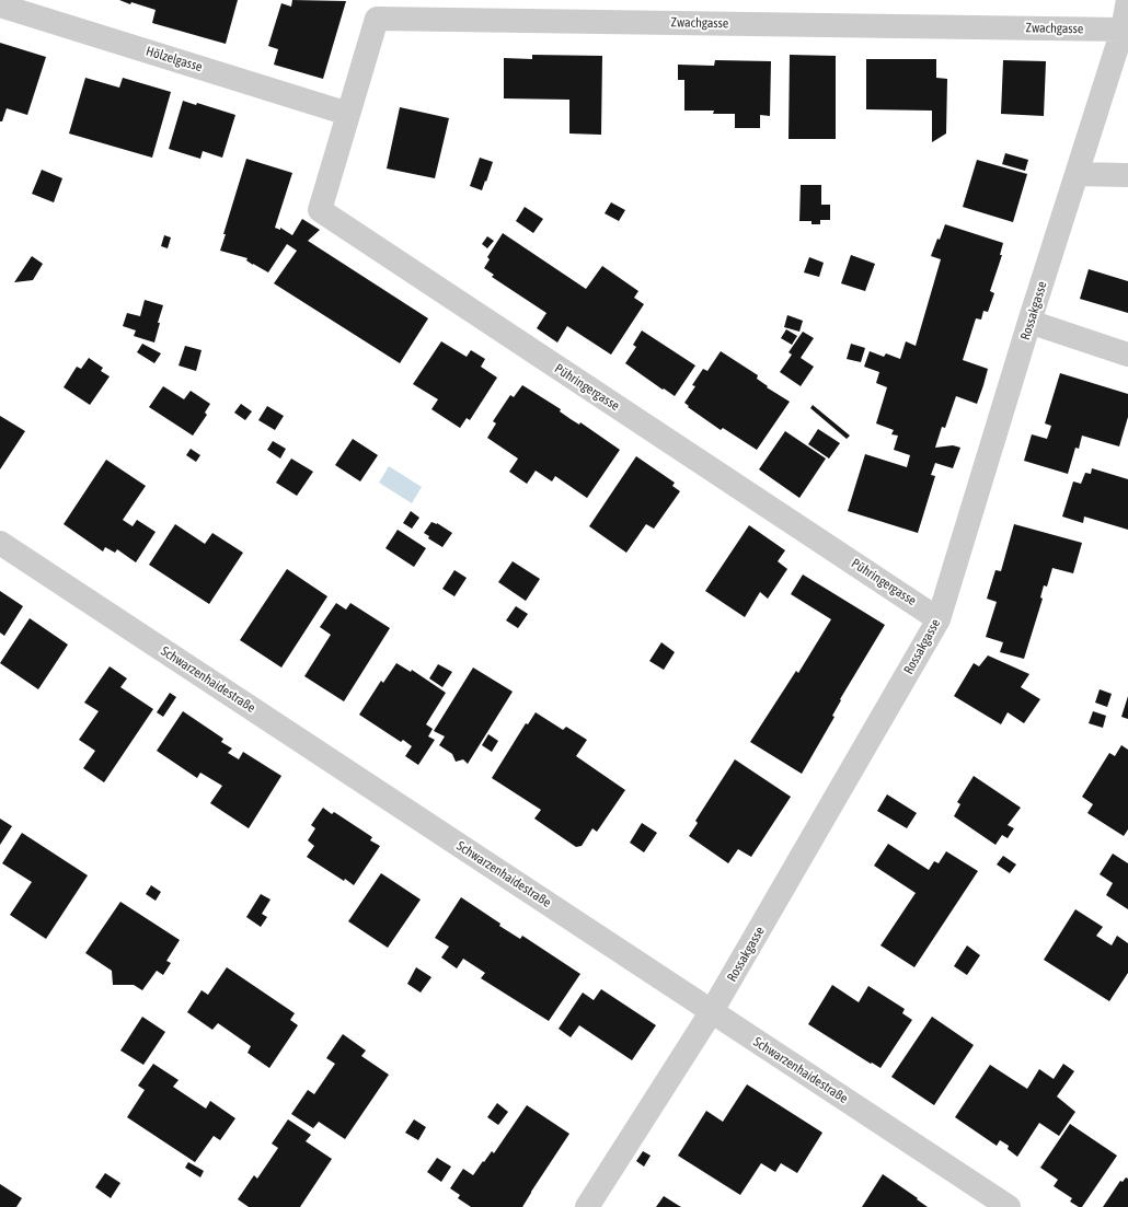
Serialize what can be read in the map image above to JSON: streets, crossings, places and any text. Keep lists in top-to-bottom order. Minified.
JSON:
{"streets":{"street":["Zwachgasse","Hölzelgasse","Rossakgasse","Pühringergasse","Schwarzenhaidestraße"]},"crossings":[["Zwachgasse","Hölzelgasse"],["Zwachgasse","Rossakgasse"],["Zwachgasse","Pühringergasse"],["Hölzelgasse","Pühringergasse"],["Rossakgasse","Pühringergasse"],["Rossakgasse","Schwarzenhaidestraße"]]}
